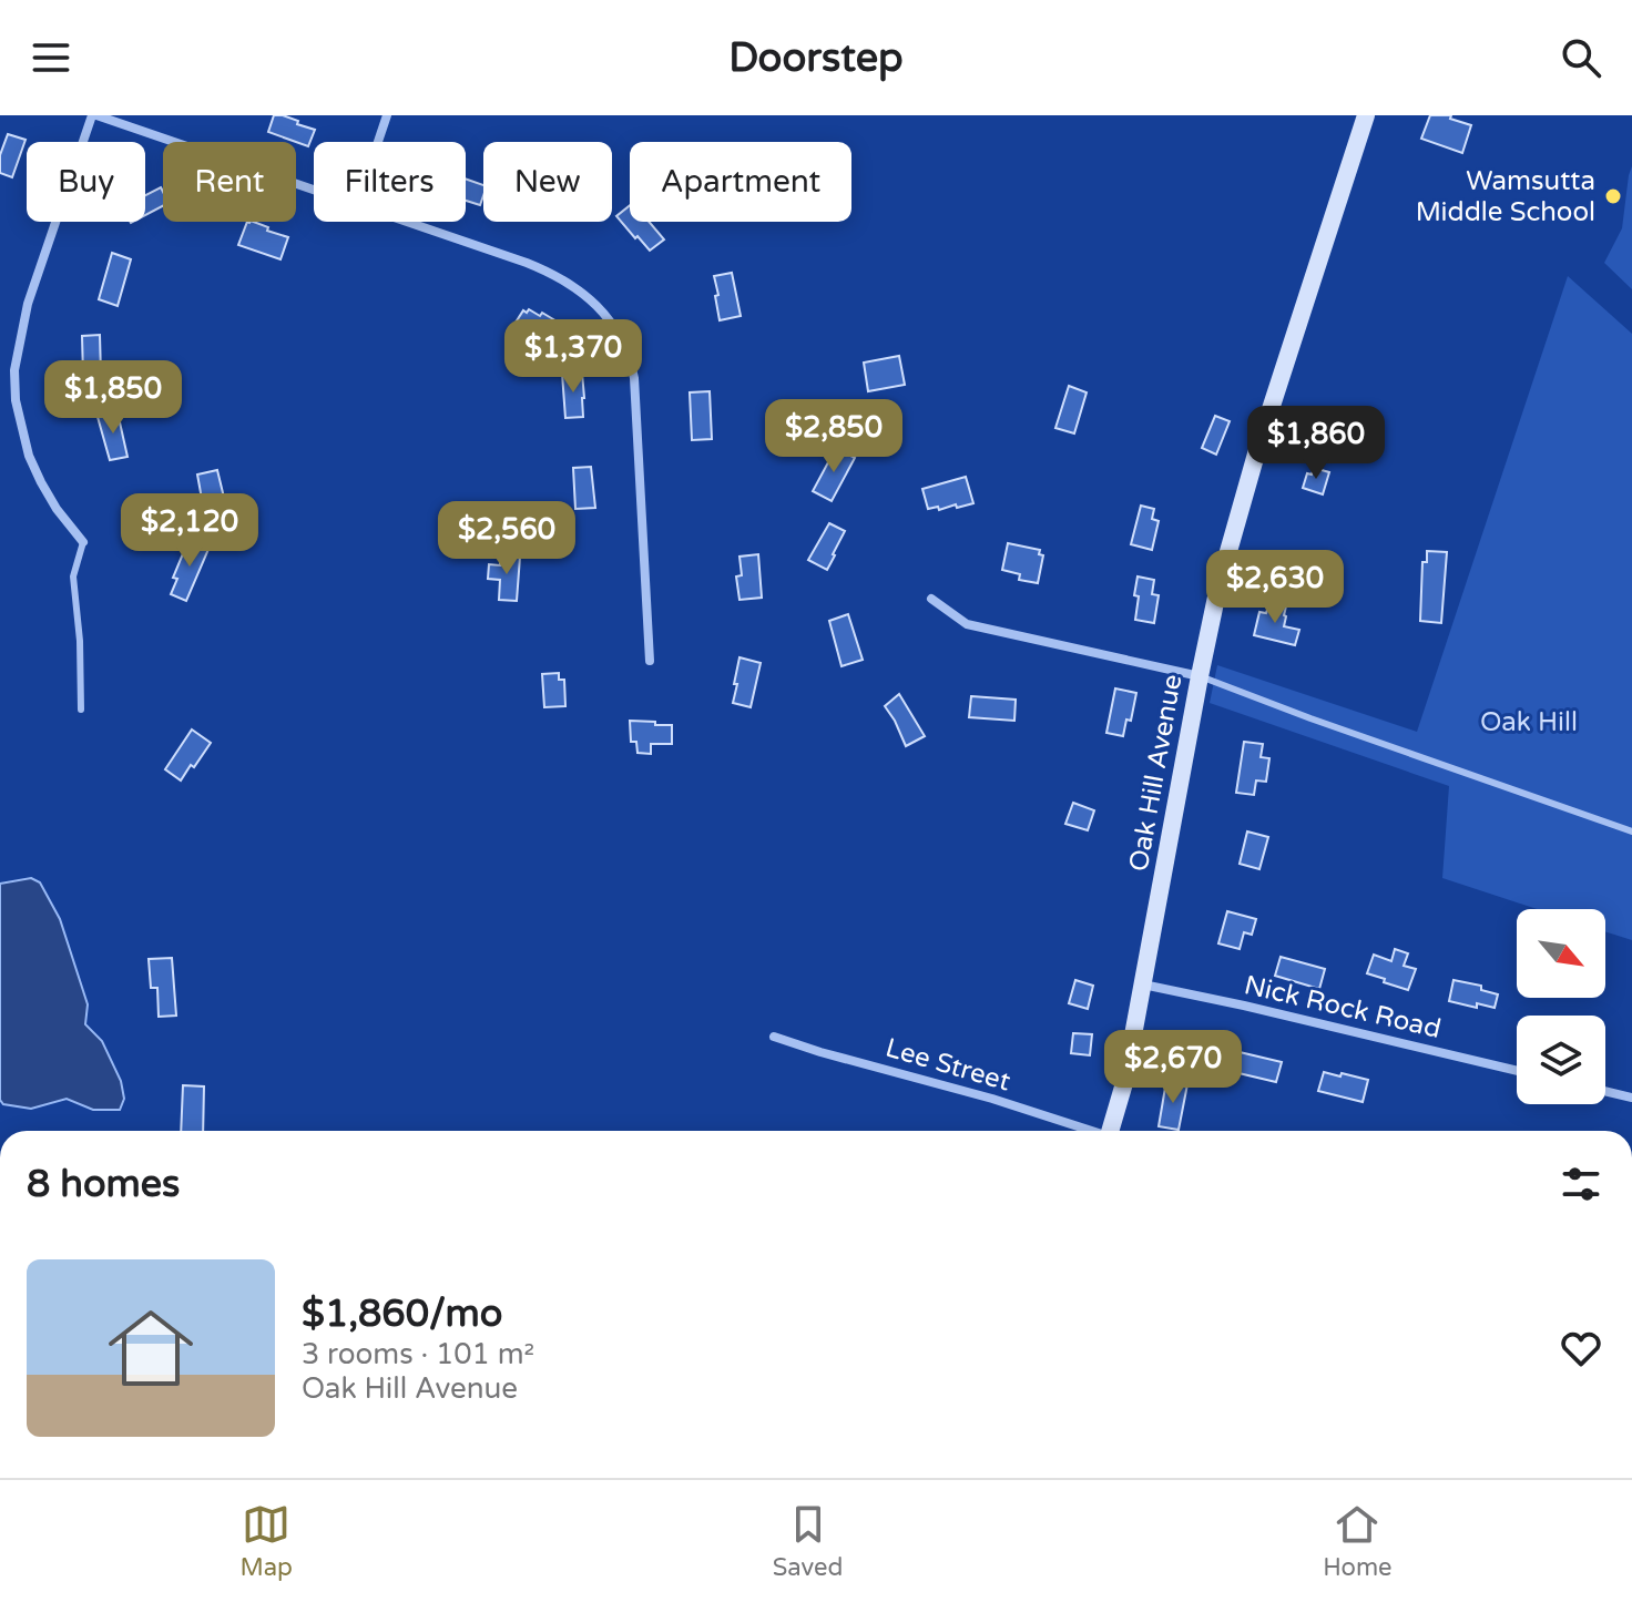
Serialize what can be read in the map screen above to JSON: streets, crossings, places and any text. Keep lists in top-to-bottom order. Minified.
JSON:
{"streets":{"main road":["Oak Hill Avenue"],"street":["Nick Rock Road","Lee Street"]},"crossings":[["Oak Hill Avenue","Nick Rock Road"]],"parks":["Oak Hill"],"places":["Wamsutta Middle School"],"north":"bottom right","page":{"header":"Doorstep","chip":["Buy","Rent","Filters","New","Apartment"],"price":["$1,370","$1,850","$2,850","$1,860","$2,120","$2,560","$2,630","$2,670"],"heading":"8 homes","list":[{"name":"$1,860/mo","note":"3 rooms · 101 m² · Oak Hill Avenue"}],"tabs":["Map","Saved","Home"]}}
